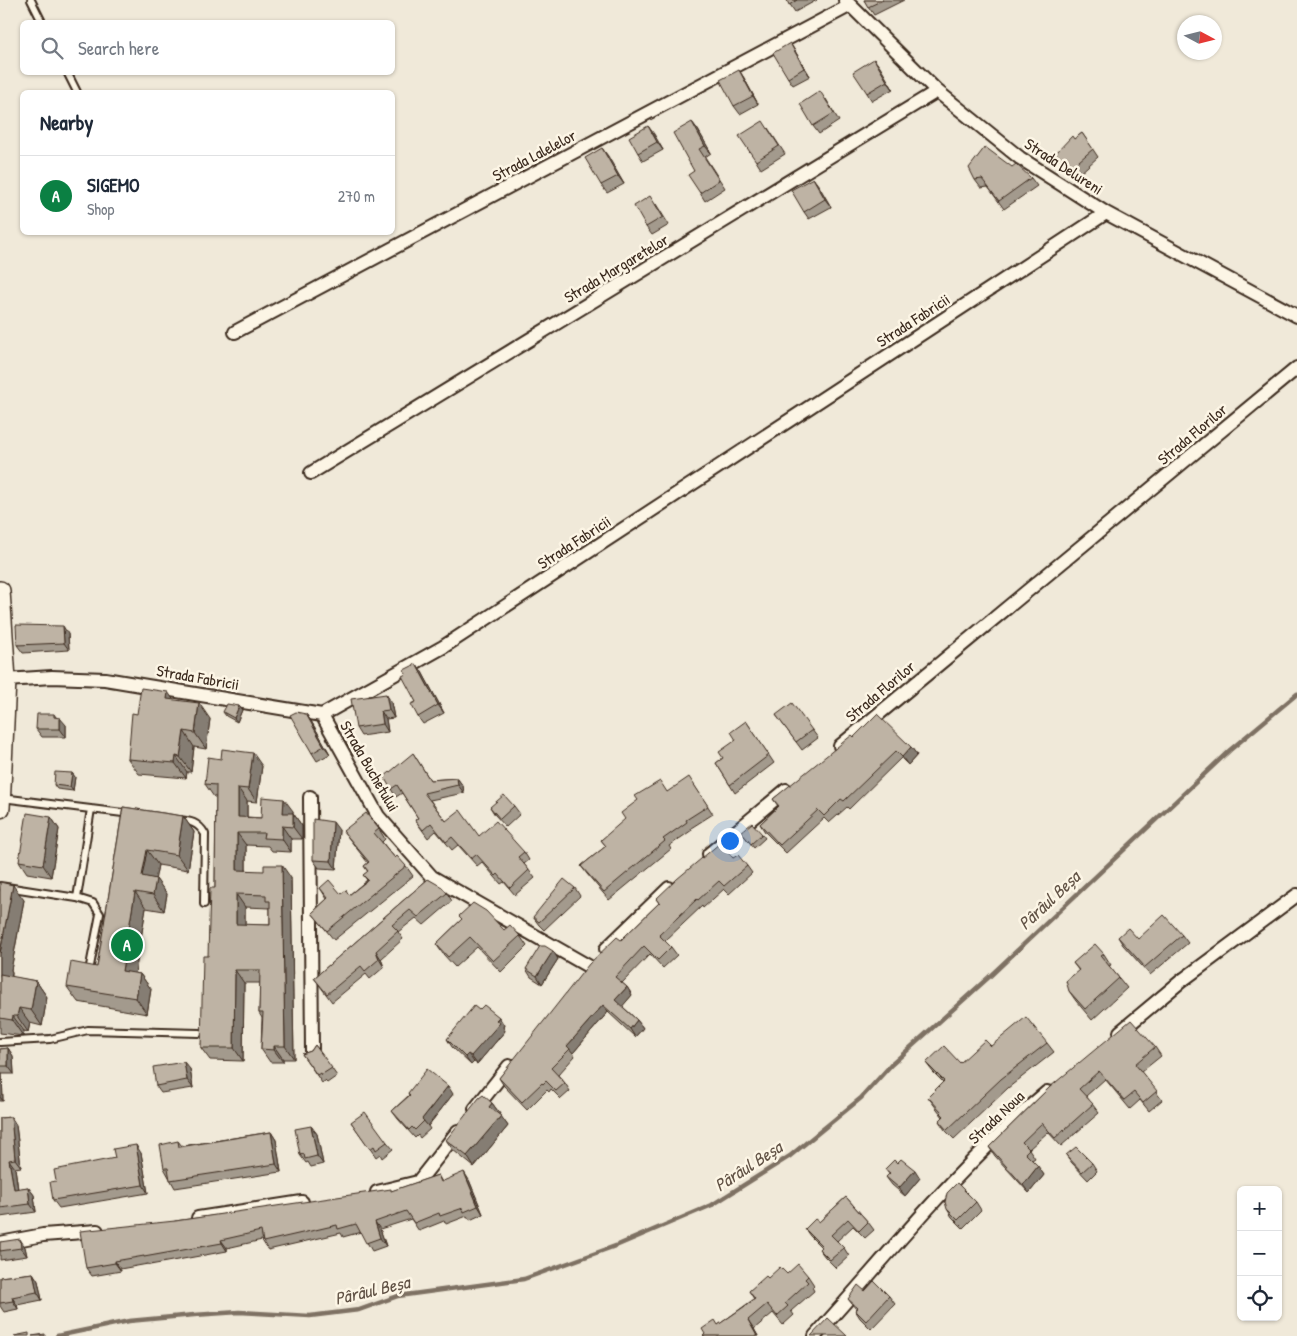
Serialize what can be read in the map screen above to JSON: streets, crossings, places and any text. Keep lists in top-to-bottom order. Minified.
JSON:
{"streets":{"street":["Strada Lalelelor","Strada Delureni","Strada Margaretelor","Strada Fabricii","Strada Florilor","Strada Buchetului","Strada Noua"]},"crossings":[["Strada Lalelelor","Strada Delureni"],["Strada Delureni","Strada Margaretelor"],["Strada Delureni","Strada Fabricii"],["Strada Fabricii","Strada Buchetului"]],"water":["Pârâul Beșa"],"north":"right","page":{"search":"Search here","heading":"Nearby","list":[{"mark":"A","name":"SIGEMO","note":"Shop","value":"270 m"}],"pins":"A","map_buttons":["+","−"]}}
